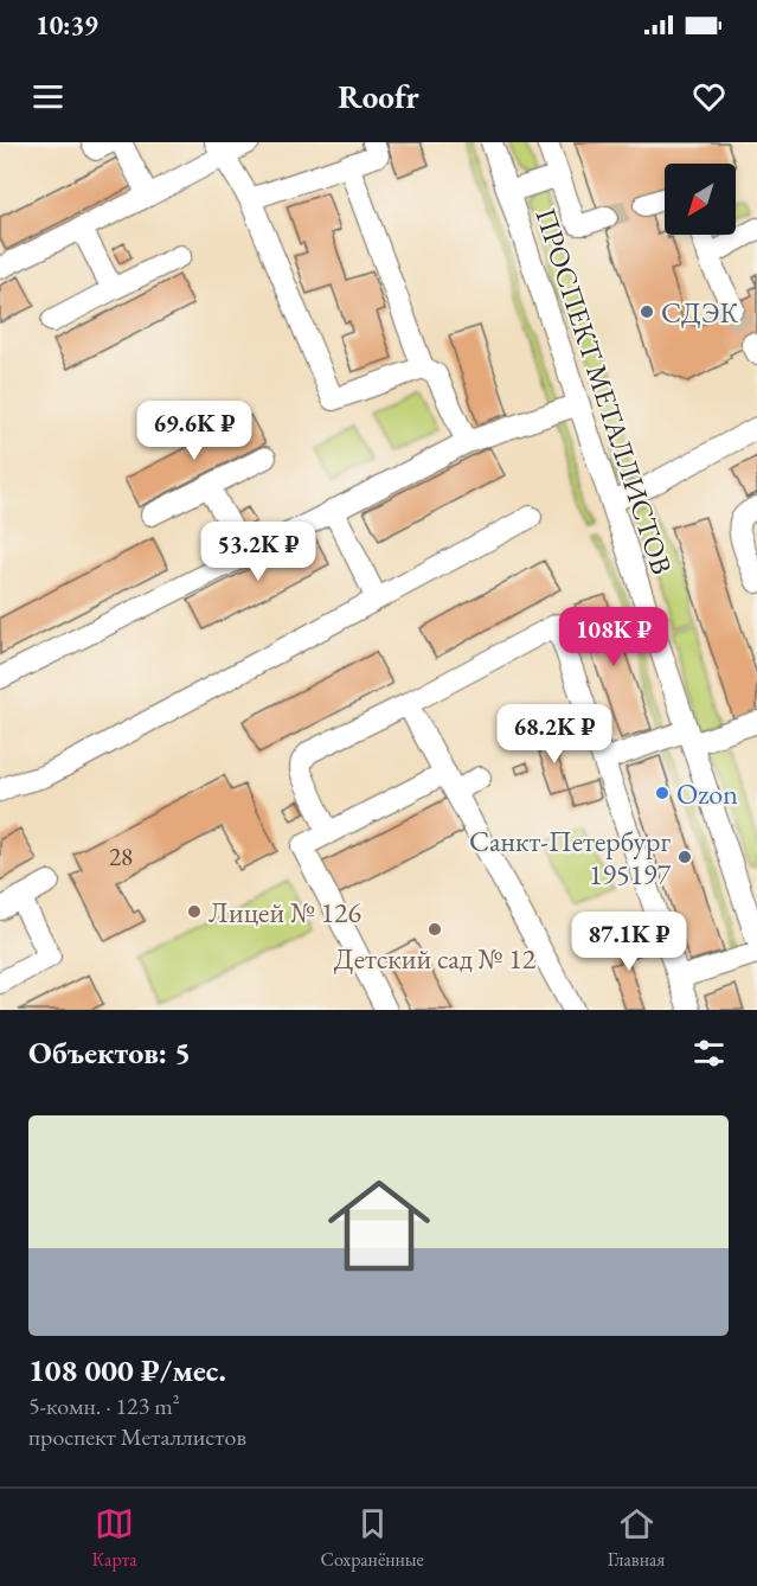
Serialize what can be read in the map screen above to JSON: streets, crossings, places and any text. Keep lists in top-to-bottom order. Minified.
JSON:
{"streets":{"street":["ПРОСПЕКТ МЕТАЛЛИСТОВ"]},"places":["СДЭК","Ozon","Санкт-Петербург 195197","Лицей № 126","Детский сад № 12"],"house_numbers":["28"],"north":"bottom left","page":{"status":"10:39","header":"Roofr","price":["69.6K ₽","53.2K ₽","108K ₽","68.2K ₽","87.1K ₽"],"heading":"Объектов: 5","list":[{"name":"108 000 ₽/мес.","note":"5-комн. · 123 m² · проспект Металлистов"}],"tabs":["Карта","Сохранённые","Главная"]}}
